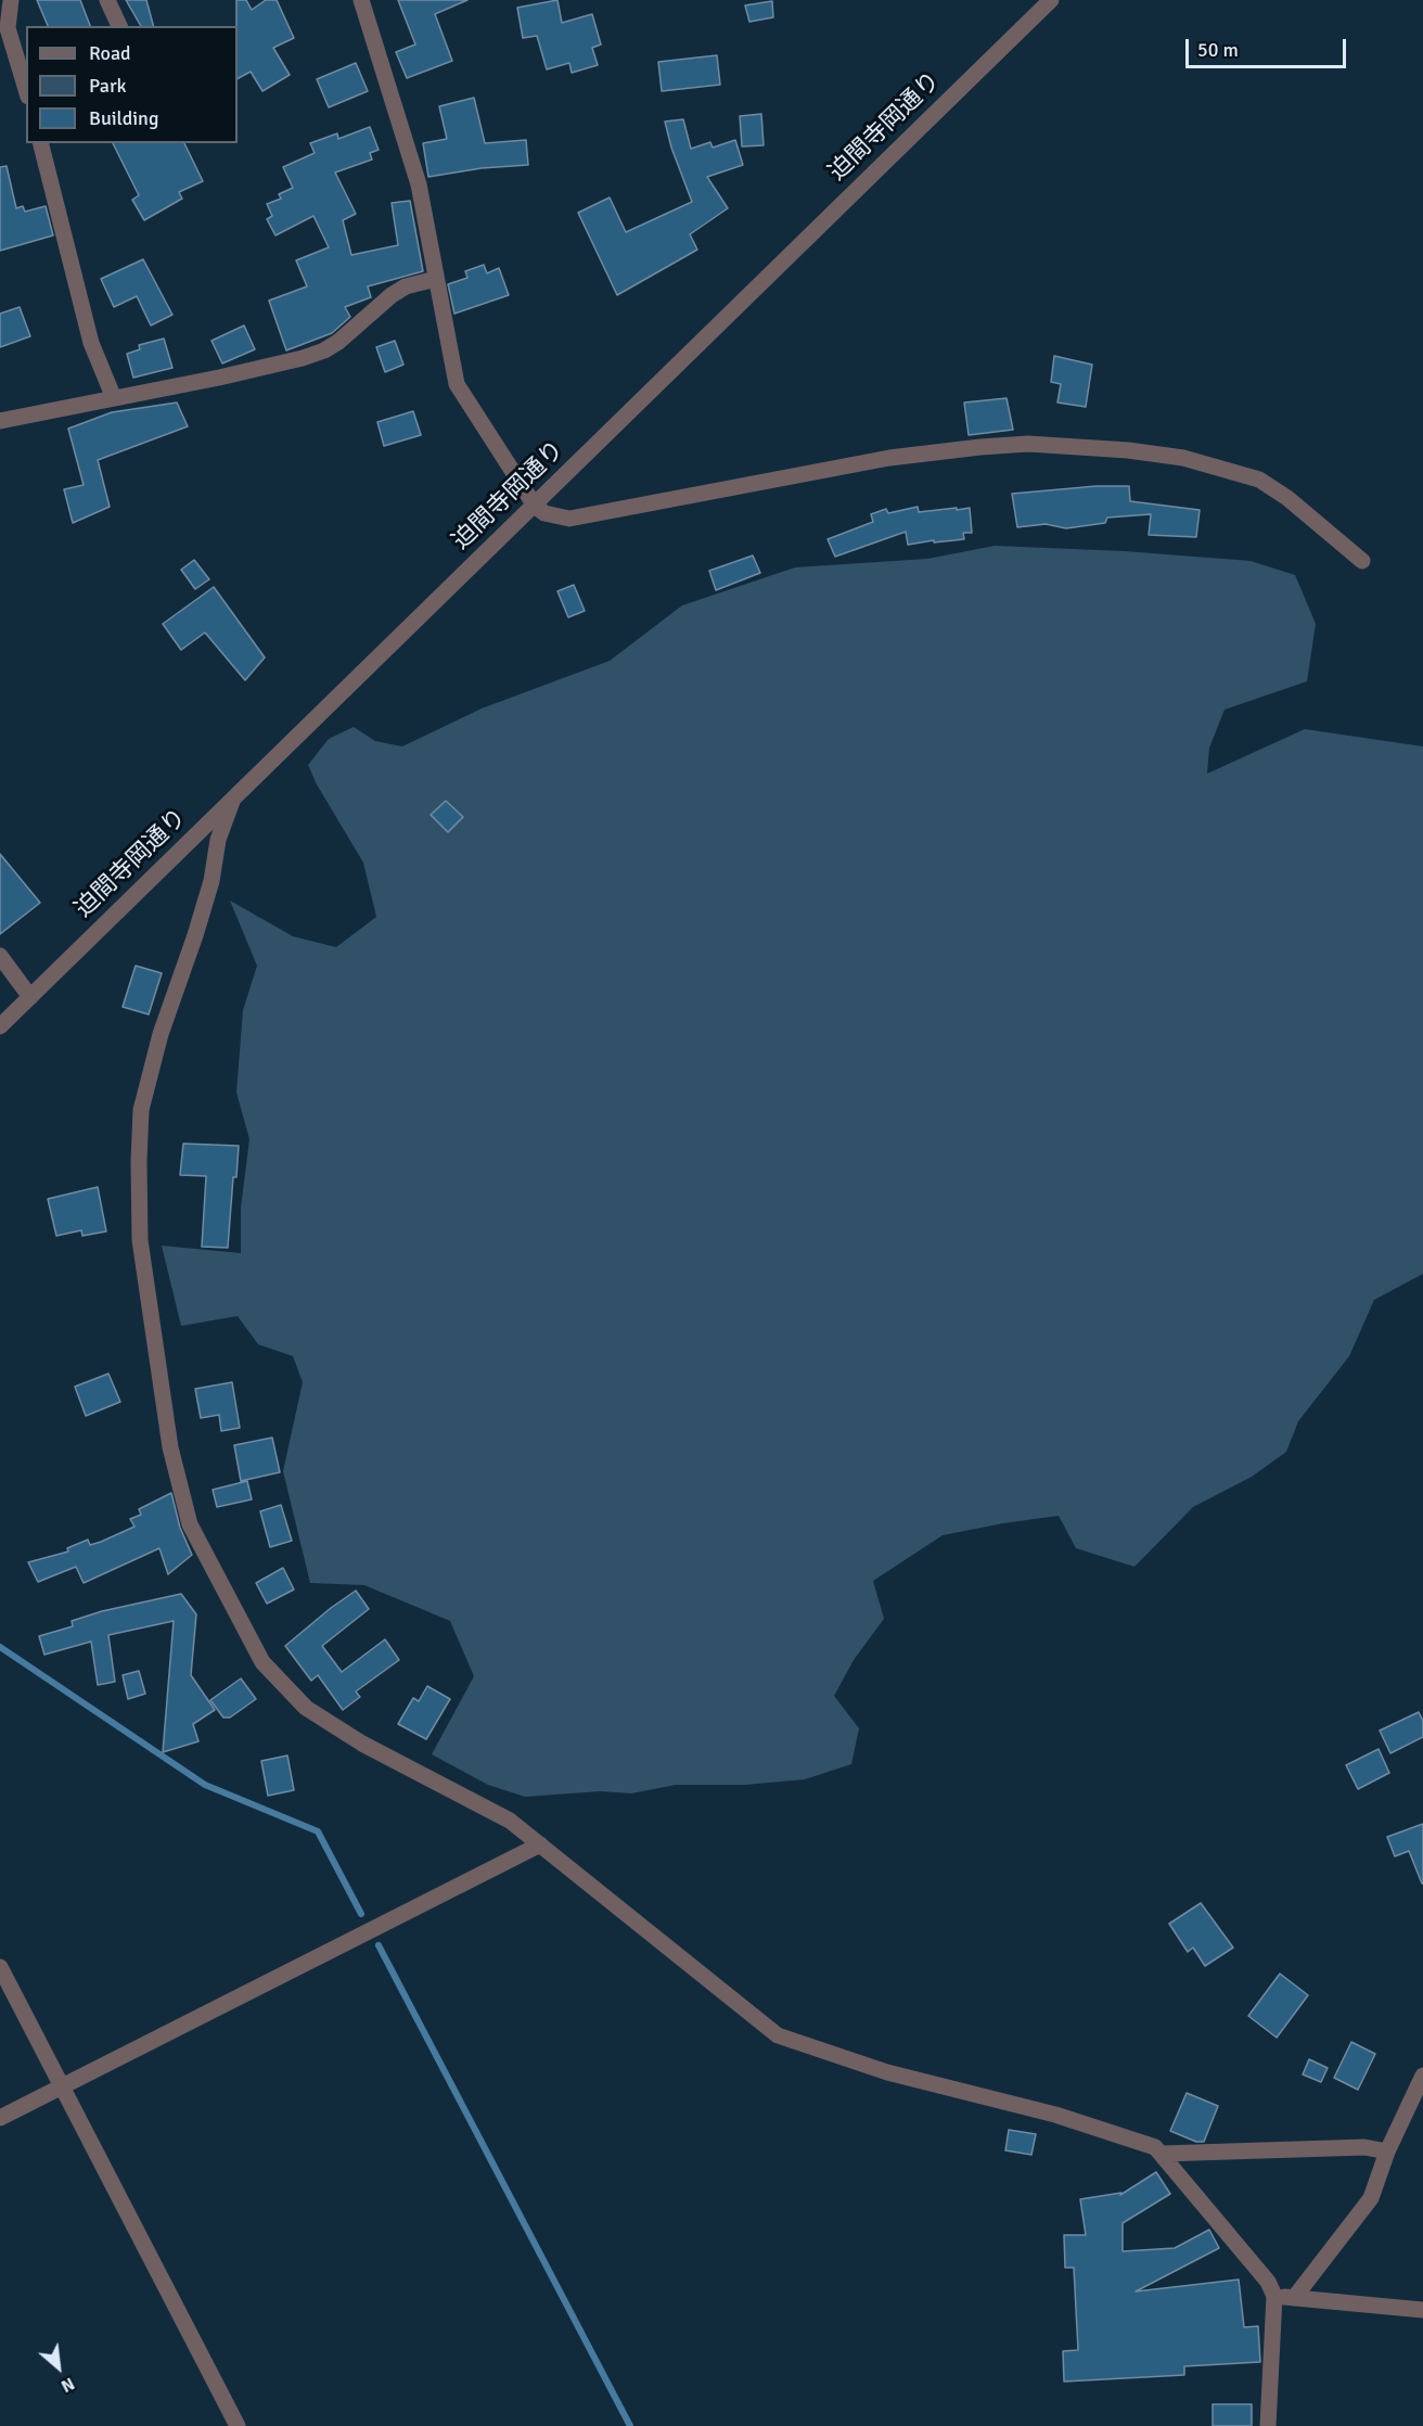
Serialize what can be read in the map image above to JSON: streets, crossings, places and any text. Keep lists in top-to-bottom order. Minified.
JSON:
{"streets":{"street":["迫間寺岡通り"]},"legend":["Road","Park","Building"],"scale_bar":"50 m","north":"bottom right"}
